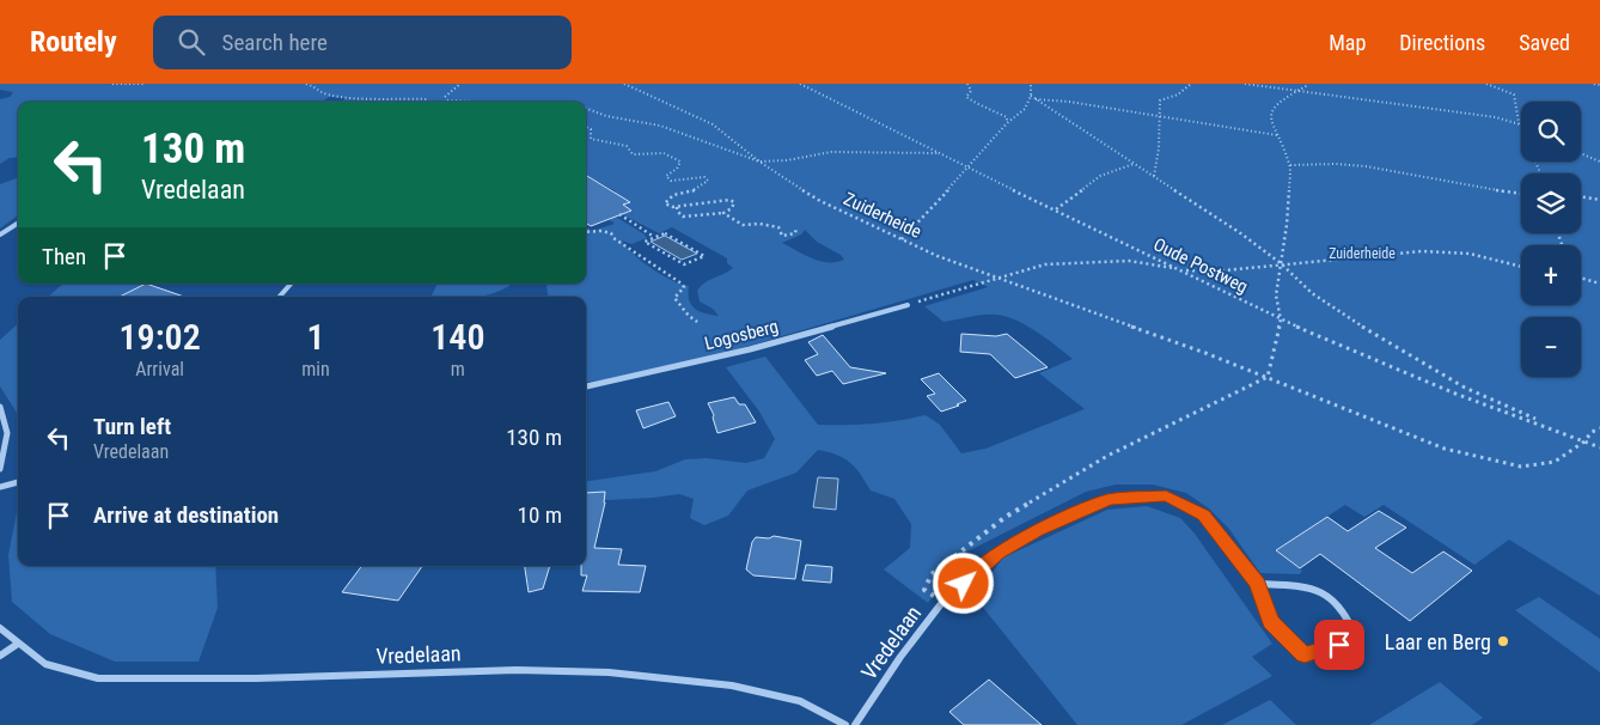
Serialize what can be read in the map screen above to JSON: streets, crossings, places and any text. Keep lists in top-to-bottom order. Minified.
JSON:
{"streets":{"street":["Logosberg","Vredelaan"],"path":["Zuiderheide","Oude Postweg"]},"crossings":[["Zuiderheide","Oude Postweg"]],"parks":["Zuiderheide"],"places":["Laar en Berg"],"page":{"header":"Routely","search":"Search here","nav":["Map","Directions","Saved"],"map_buttons":["+","−"],"turn":["130 m","Vredelaan"],"then":"Then","eta":["19:02","Arrival","1","min","140","m"],"list":[{"name":"Turn left","note":"Vredelaan","value":"130 m"},{"name":"Arrive at destination","value":"10 m"}]}}
